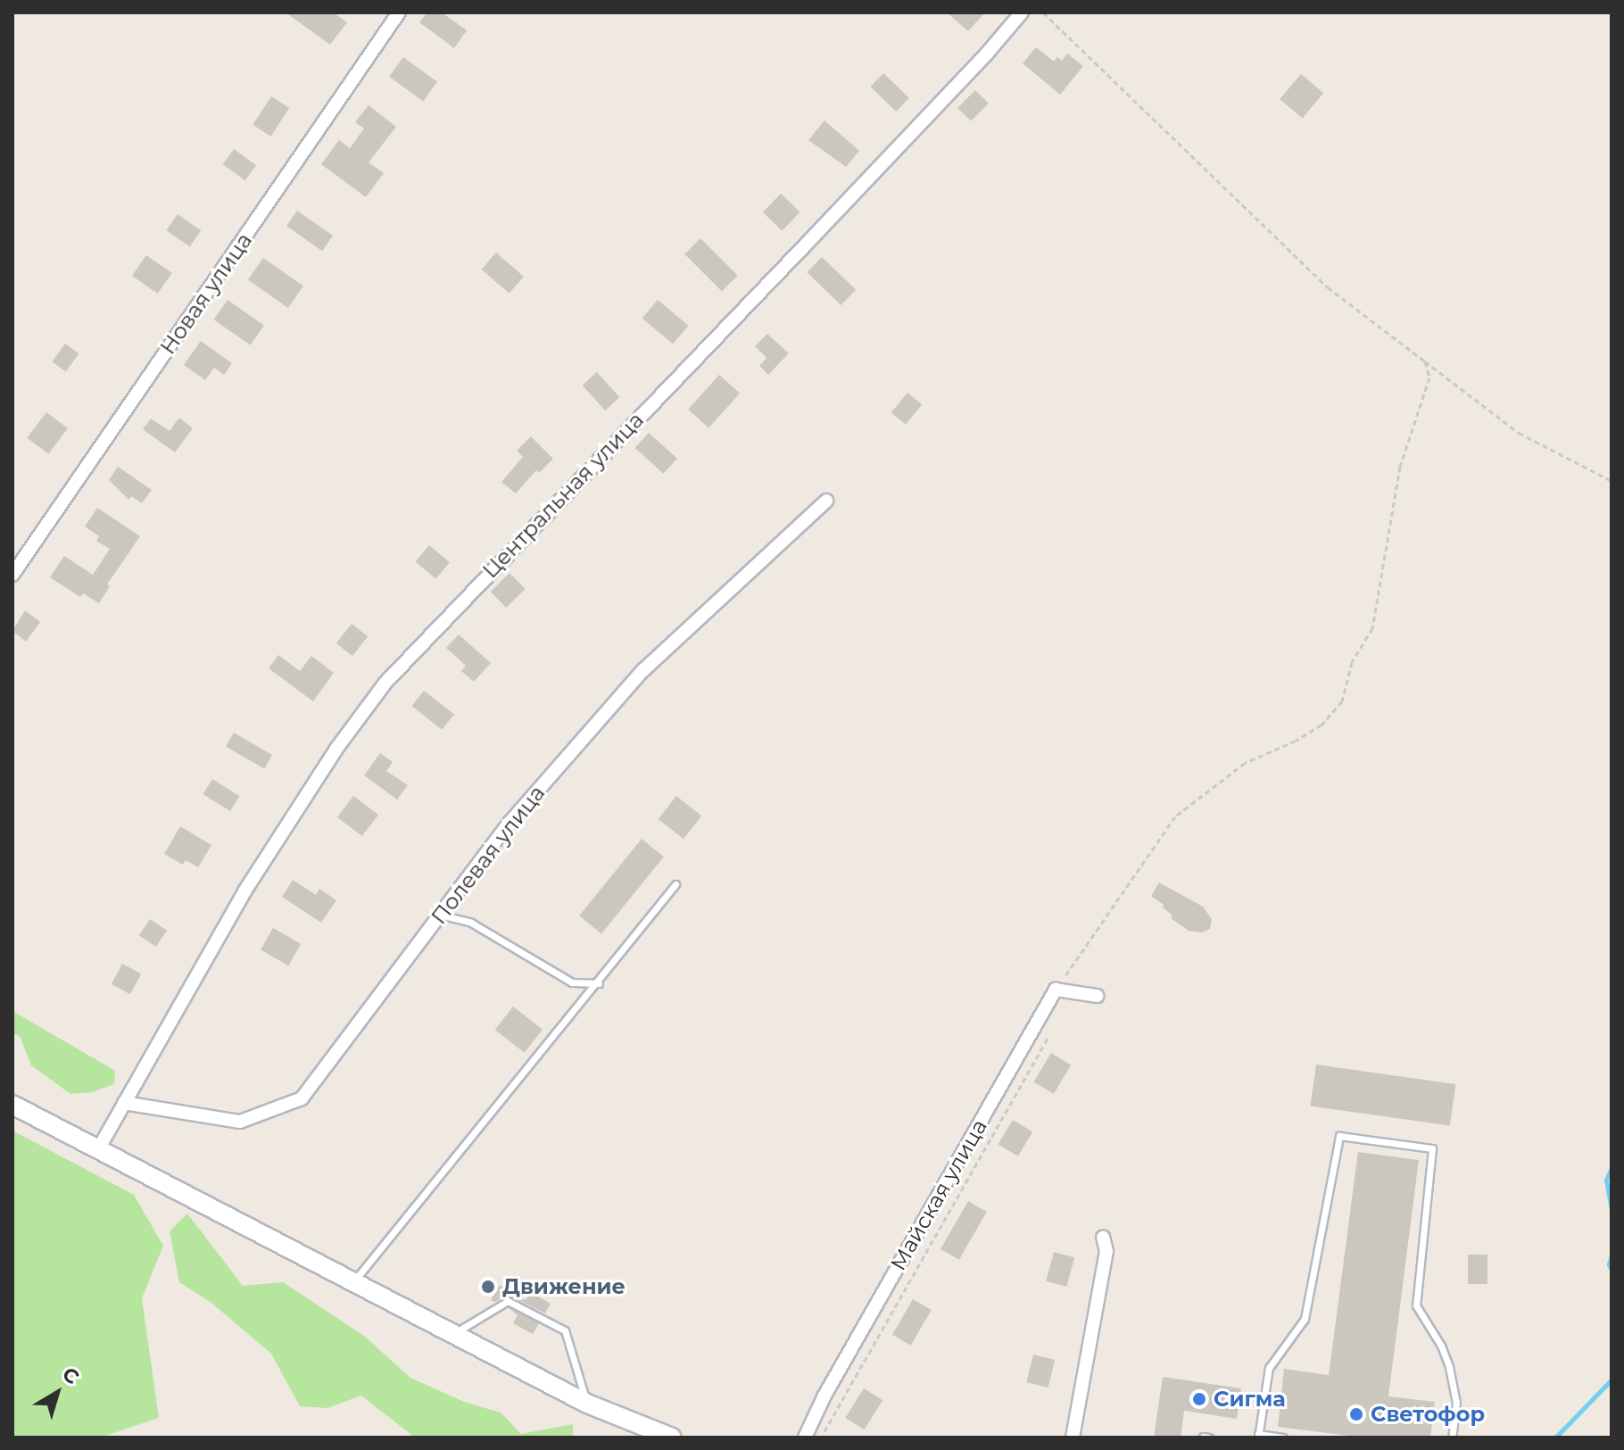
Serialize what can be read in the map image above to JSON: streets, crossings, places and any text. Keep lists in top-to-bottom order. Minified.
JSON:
{"streets":{"street":["Новая улица","Центральная улица","Полевая улица","Майская улица"]},"crossings":[["Центральная улица","Полевая улица"]],"places":["Движение","Сигма","Светофор"],"north":"top right"}
